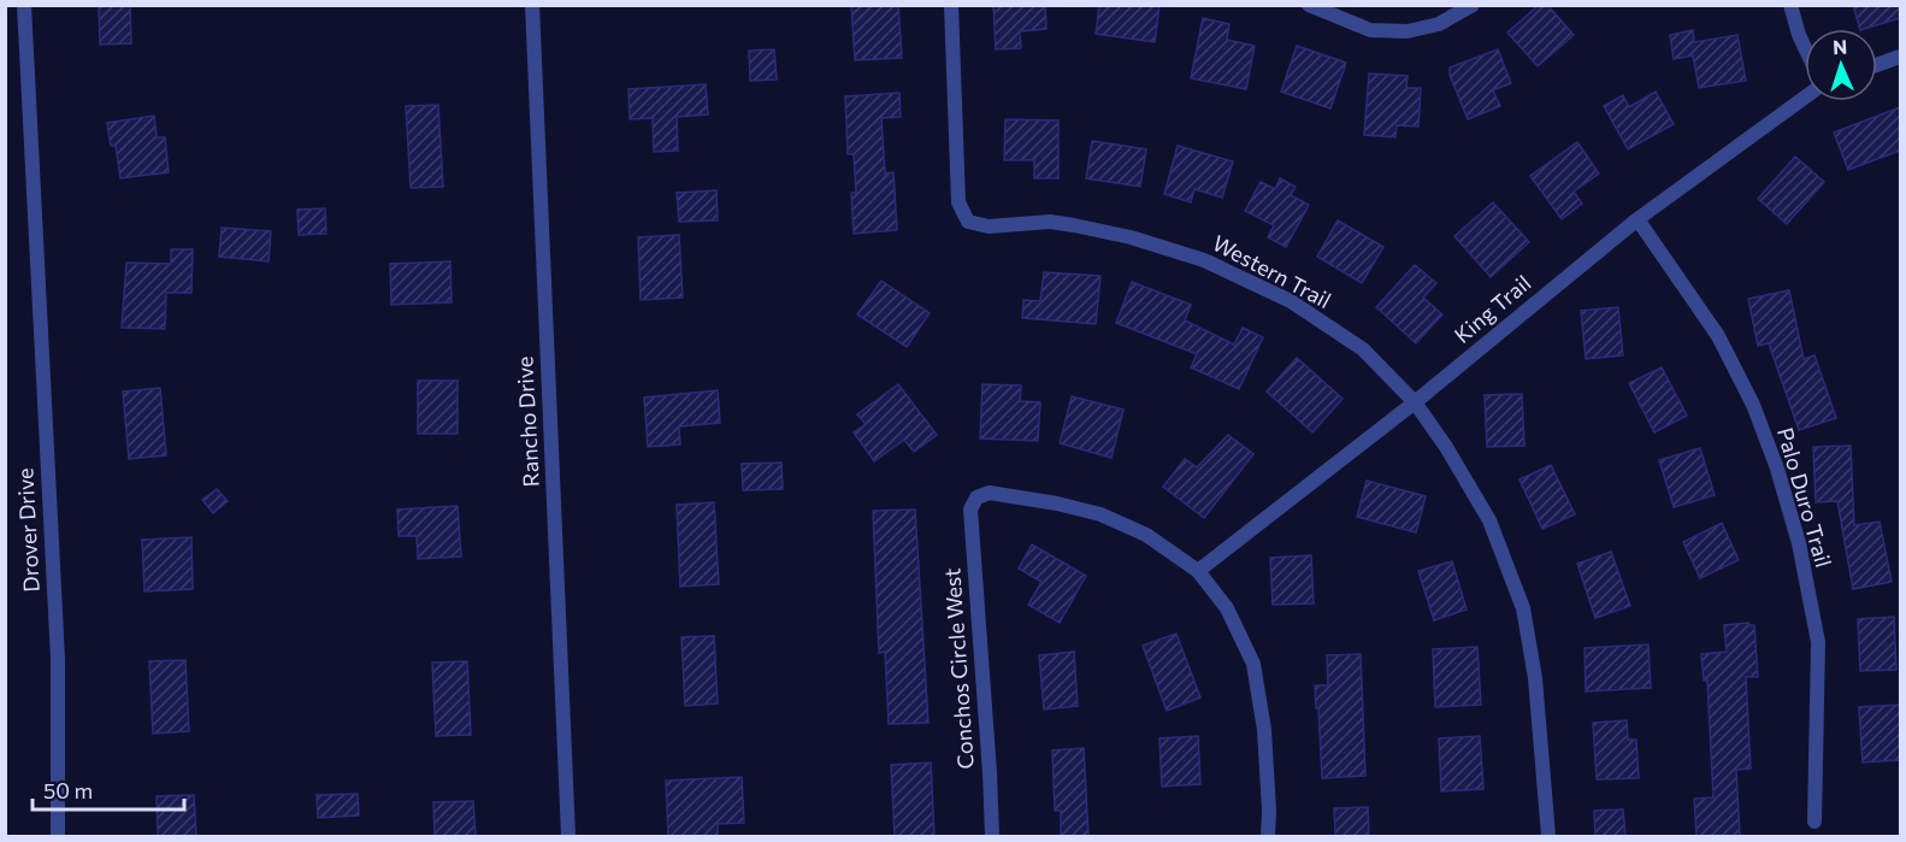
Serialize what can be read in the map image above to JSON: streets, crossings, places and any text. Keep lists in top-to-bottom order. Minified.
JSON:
{"streets":{"street":["Western Trail","King Trail","Rancho Drive","Palo Duro Trail","Drover Drive","Conchos Circle West"]},"crossings":[["Western Trail","King Trail"],["King Trail","Palo Duro Trail"],["King Trail","Conchos Circle West"]],"scale_bar":"50 m","north":"top"}
